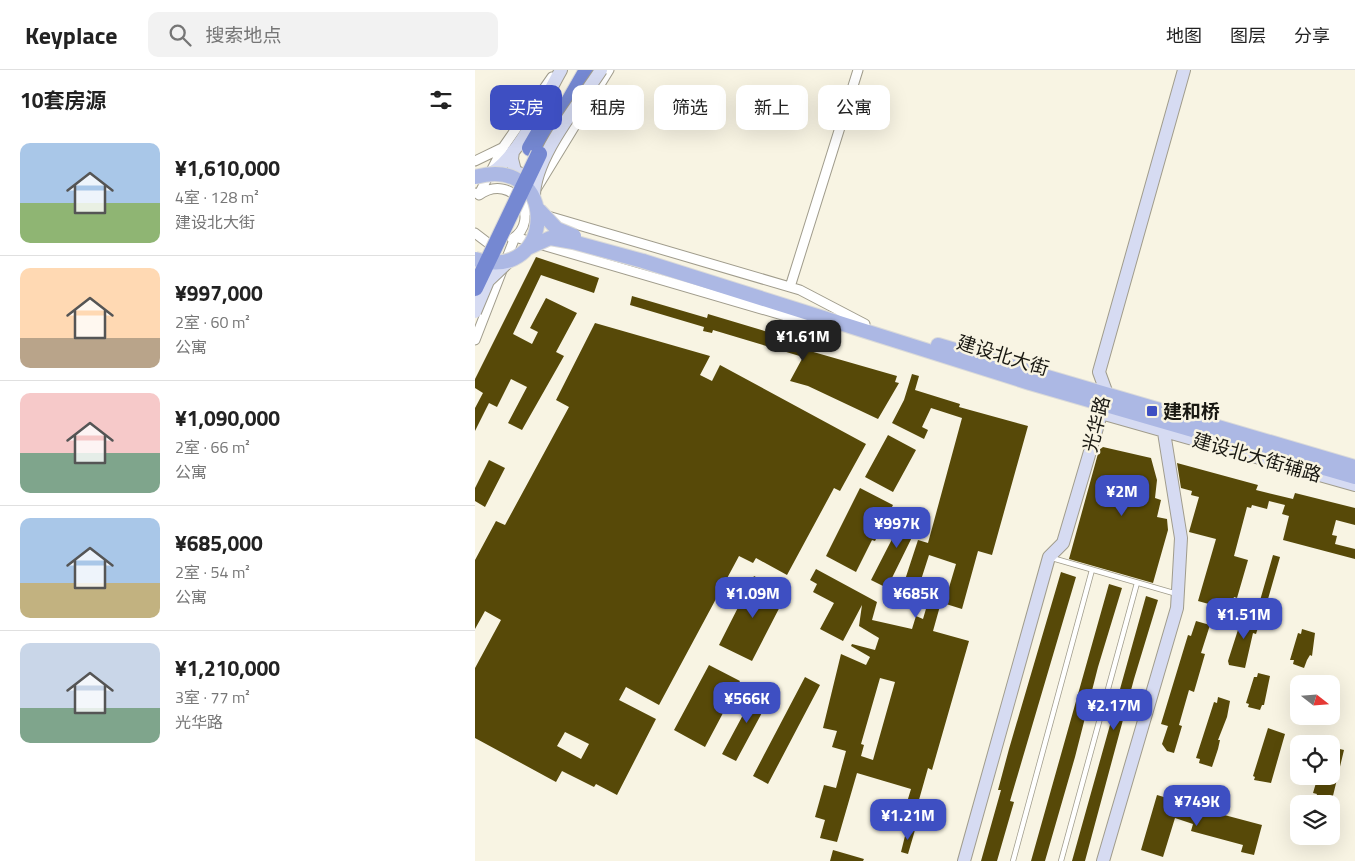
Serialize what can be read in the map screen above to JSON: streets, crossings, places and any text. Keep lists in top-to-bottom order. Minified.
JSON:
{"streets":{"main road":["建设北大街"],"street":["光华路","建设北大街辅路"]},"crossings":[["建设北大街","光华路"],["建设北大街","建设北大街辅路"]],"places":{"transit":["建和桥"]},"north":"right","page":{"header":"Keyplace","search":"搜索地点","nav":["地图","图层","分享"],"heading":"10套房源","chip":["买房","租房","筛选","新上","公寓"],"list":[{"name":"¥1,610,000","note":"4室 · 128 m² · 建设北大街"},{"name":"¥997,000","note":"2室 · 60 m² · 公寓"},{"name":"¥1,090,000","note":"2室 · 66 m² · 公寓"},{"name":"¥685,000","note":"2室 · 54 m² · 公寓"},{"name":"¥1,210,000","note":"3室 · 77 m² · 光华路"}],"price":["¥1.61M","¥2M","¥997K","¥1.09M","¥685K","¥1.51M","¥566K","¥2.17M","¥749K","¥1.21M"]}}
